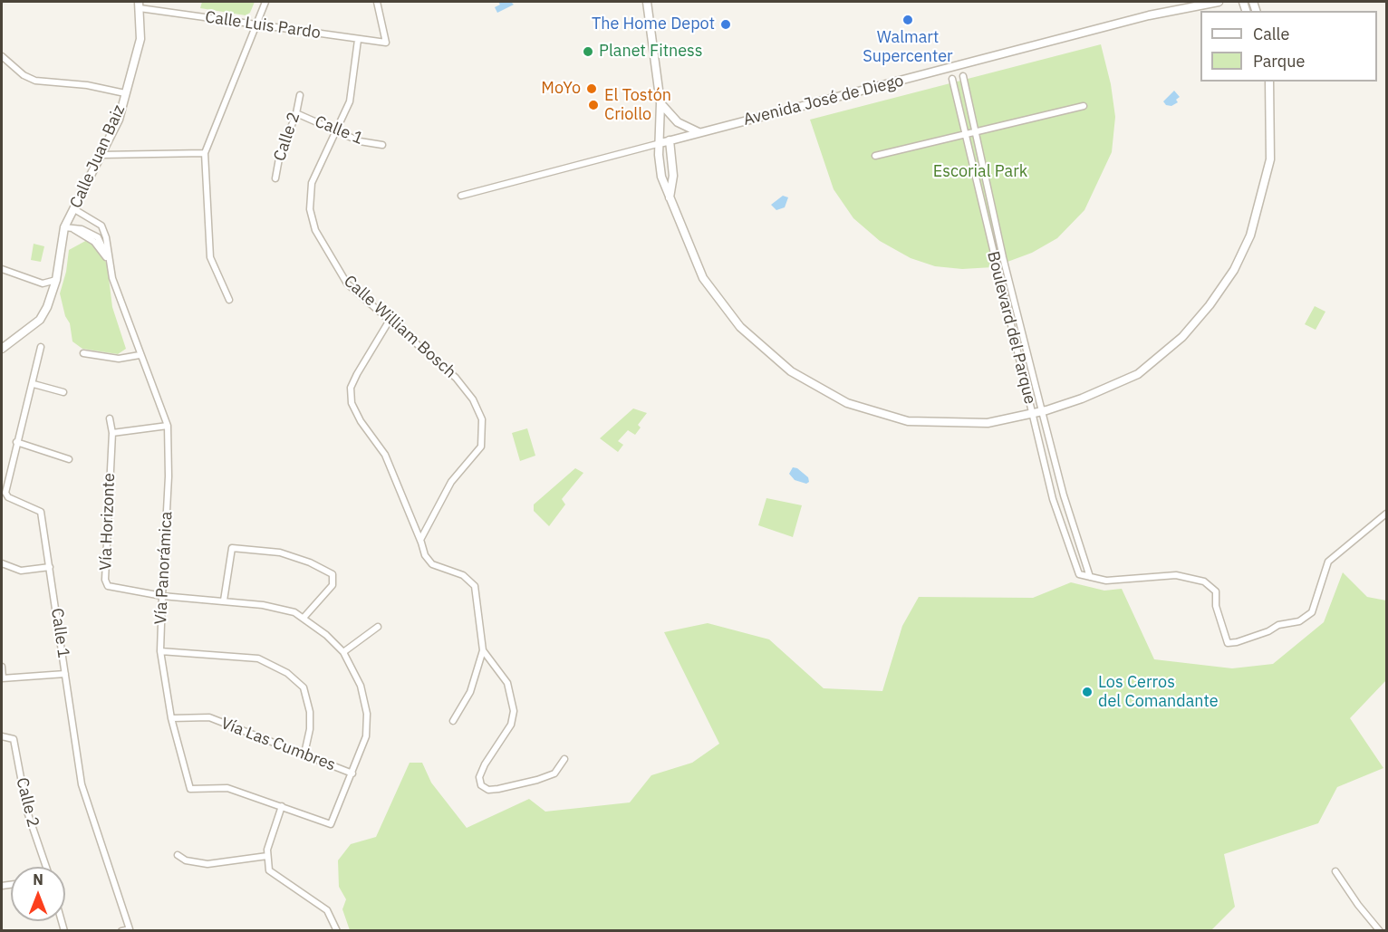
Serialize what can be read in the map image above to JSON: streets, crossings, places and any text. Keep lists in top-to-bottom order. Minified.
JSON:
{"streets":{"street":["Calle Luis Pardo","Avenida José de Diego","Calle 1","Calle 2","Calle Juan Baiz","Calle William Bosch","Boulevard del Parque","Vía Horizonte","Vía Panorámica","Vía Las Cumbres"]},"crossings":[["Calle Luis Pardo","Calle Juan Baiz"],["Calle Luis Pardo","Calle William Bosch"],["Calle 1","Calle 2"],["Calle 1","Calle William Bosch"],["Calle Juan Baiz","Vía Panorámica"],["Vía Horizonte","Vía Panorámica"],["Vía Panorámica","Vía Las Cumbres"]],"parks":["Escorial Park"],"places":["Walmart Supercenter","The Home Depot","Planet Fitness","MoYo","El Tostón Criollo","Los Cerros del Comandante"],"legend":["Calle","Parque"],"north":"top"}
